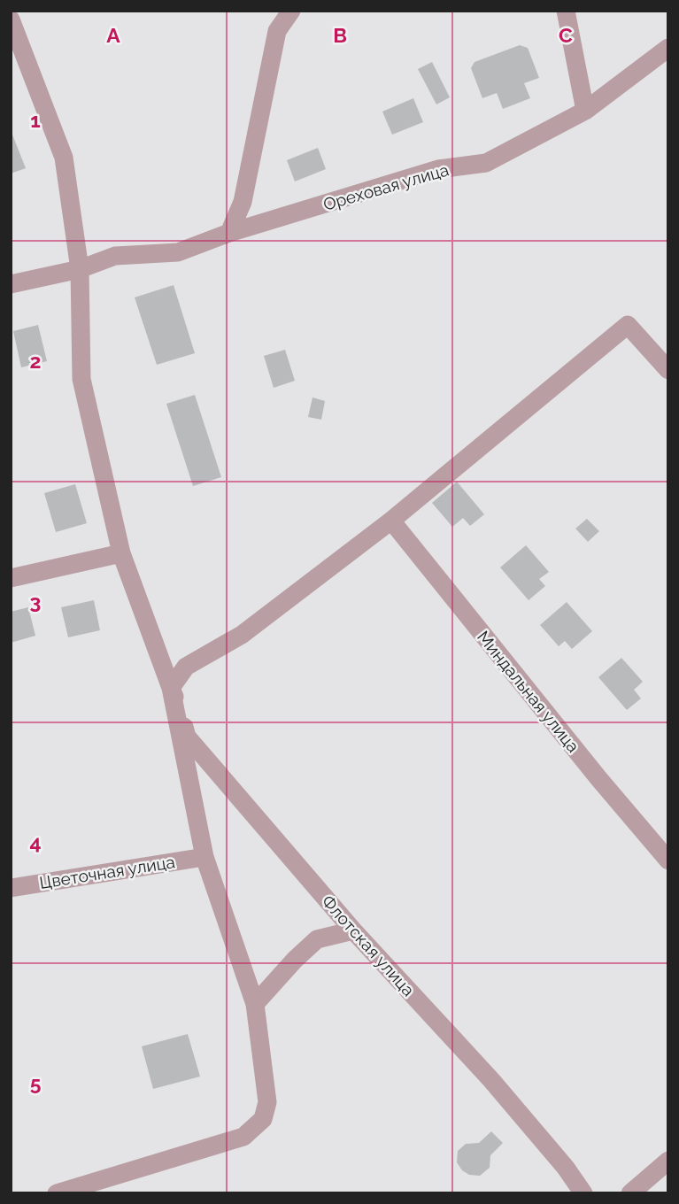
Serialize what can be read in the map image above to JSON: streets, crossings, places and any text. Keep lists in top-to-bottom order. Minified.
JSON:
{"streets":{"street":["Ореховая улица","Миндальная улица","Цветочная улица","Флотская улица"]},"grid":{"columns":["A","B","C"],"rows":["1","2","3","4","5"]}}
